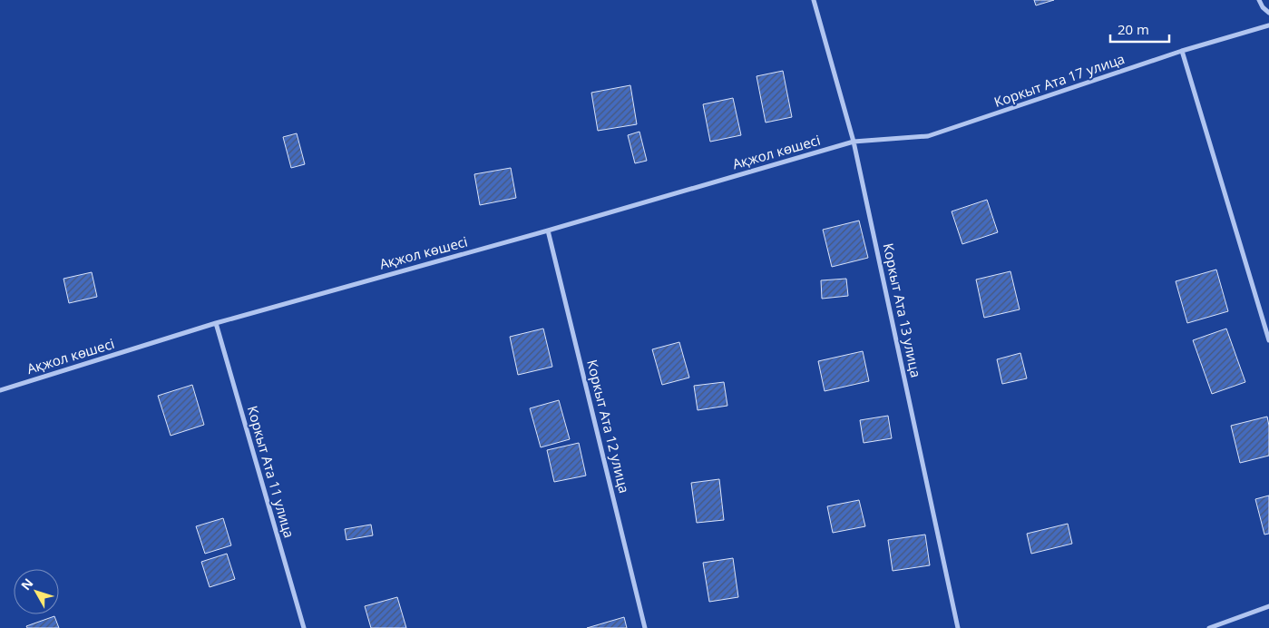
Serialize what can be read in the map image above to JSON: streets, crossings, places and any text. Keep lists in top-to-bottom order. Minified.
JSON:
{"streets":{"street":["Коркыт Ата 17 улица","Ақжол көшесі","Коркыт Ата 13 улица","Коркыт Ата 12 улица","Коркыт Ата 11 улица"]},"crossings":[["Коркыт Ата 17 улица","Ақжол көшесі"],["Коркыт Ата 17 улица","Коркыт Ата 13 улица"],["Ақжол көшесі","Коркыт Ата 13 улица"],["Ақжол көшесі","Коркыт Ата 12 улица"],["Ақжол көшесі","Коркыт Ата 11 улица"]],"scale_bar":"20 m","north":"top left"}
